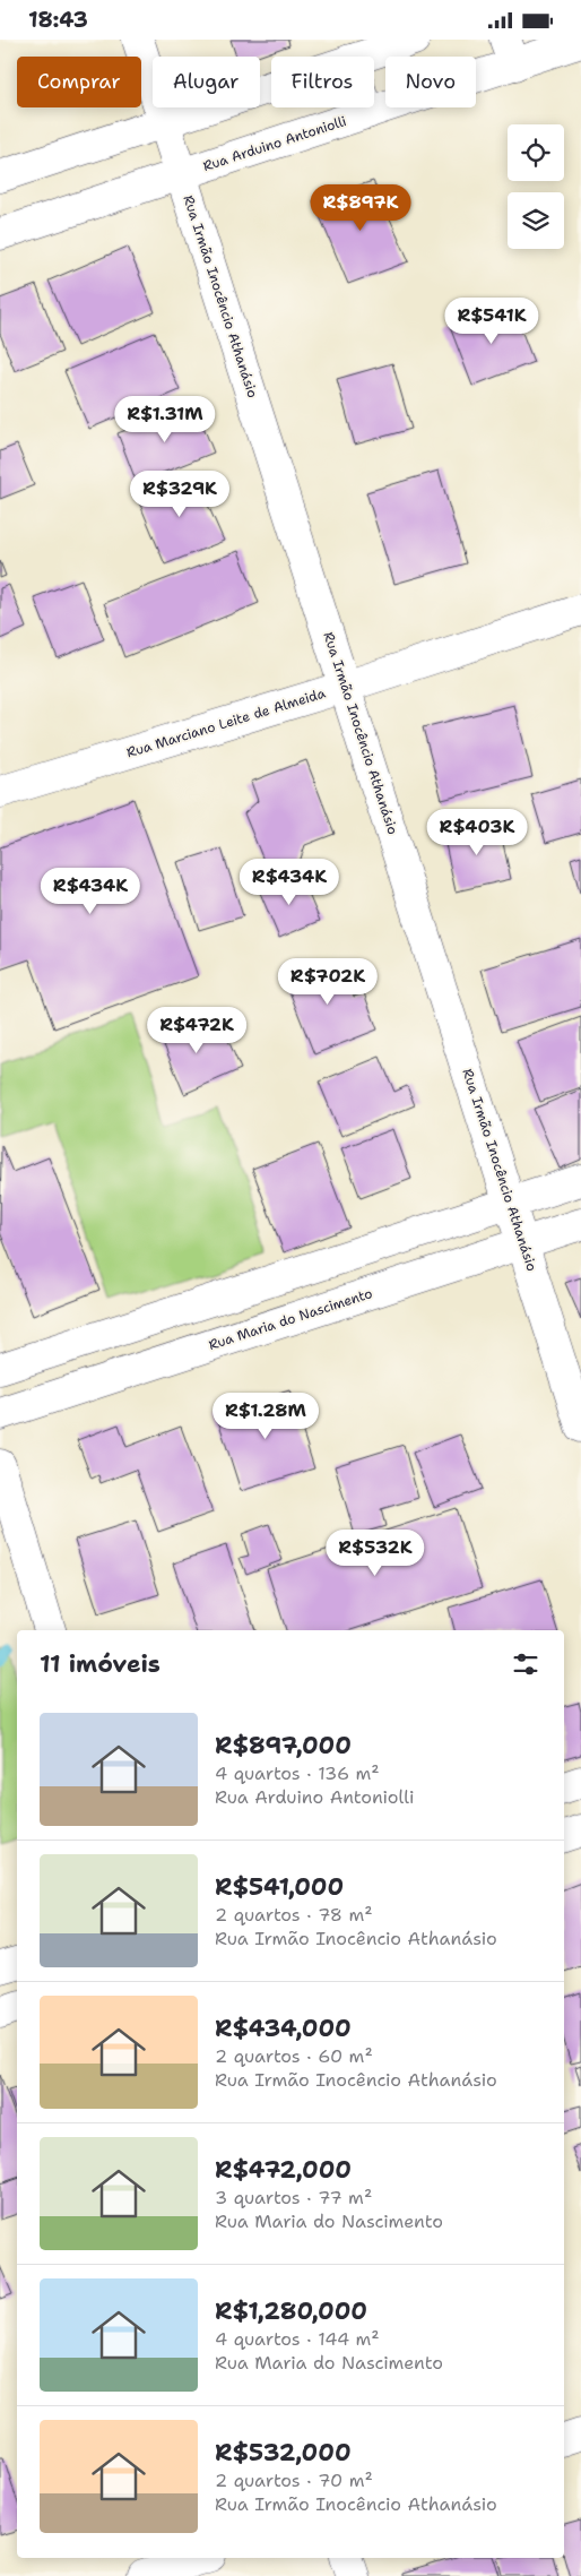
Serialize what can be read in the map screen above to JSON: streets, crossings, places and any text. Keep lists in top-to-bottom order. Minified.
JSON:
{"streets":{"street":["Rua Arduino Antoniolli","Rua Irmão Inocêncio Athanásio","Rua Marciano Leite de Almeida","Rua Maria do Nascimento"]},"crossings":[["Rua Arduino Antoniolli","Rua Irmão Inocêncio Athanásio"],["Rua Irmão Inocêncio Athanásio","Rua Marciano Leite de Almeida"],["Rua Irmão Inocêncio Athanásio","Rua Maria do Nascimento"]],"page":{"status":"18:43","chip":["Comprar","Alugar","Filtros","Novo"],"price":["R$897K","R$541K","R$1.31M","R$329K","R$403K","R$434K","R$434K","R$702K","R$472K","R$1.28M","R$532K"],"heading":"11 imóveis","list":[{"name":"R$897,000","note":"4 quartos · 136 m² · Rua Arduino Antoniolli"},{"name":"R$541,000","note":"2 quartos · 78 m² · Rua Irmão Inocêncio Athanásio"},{"name":"R$434,000","note":"2 quartos · 60 m² · Rua Irmão Inocêncio Athanásio"},{"name":"R$472,000","note":"3 quartos · 77 m² · Rua Maria do Nascimento"},{"name":"R$1,280,000","note":"4 quartos · 144 m² · Rua Maria do Nascimento"},{"name":"R$532,000","note":"2 quartos · 70 m² · Rua Irmão Inocêncio Athanásio"}]}}
